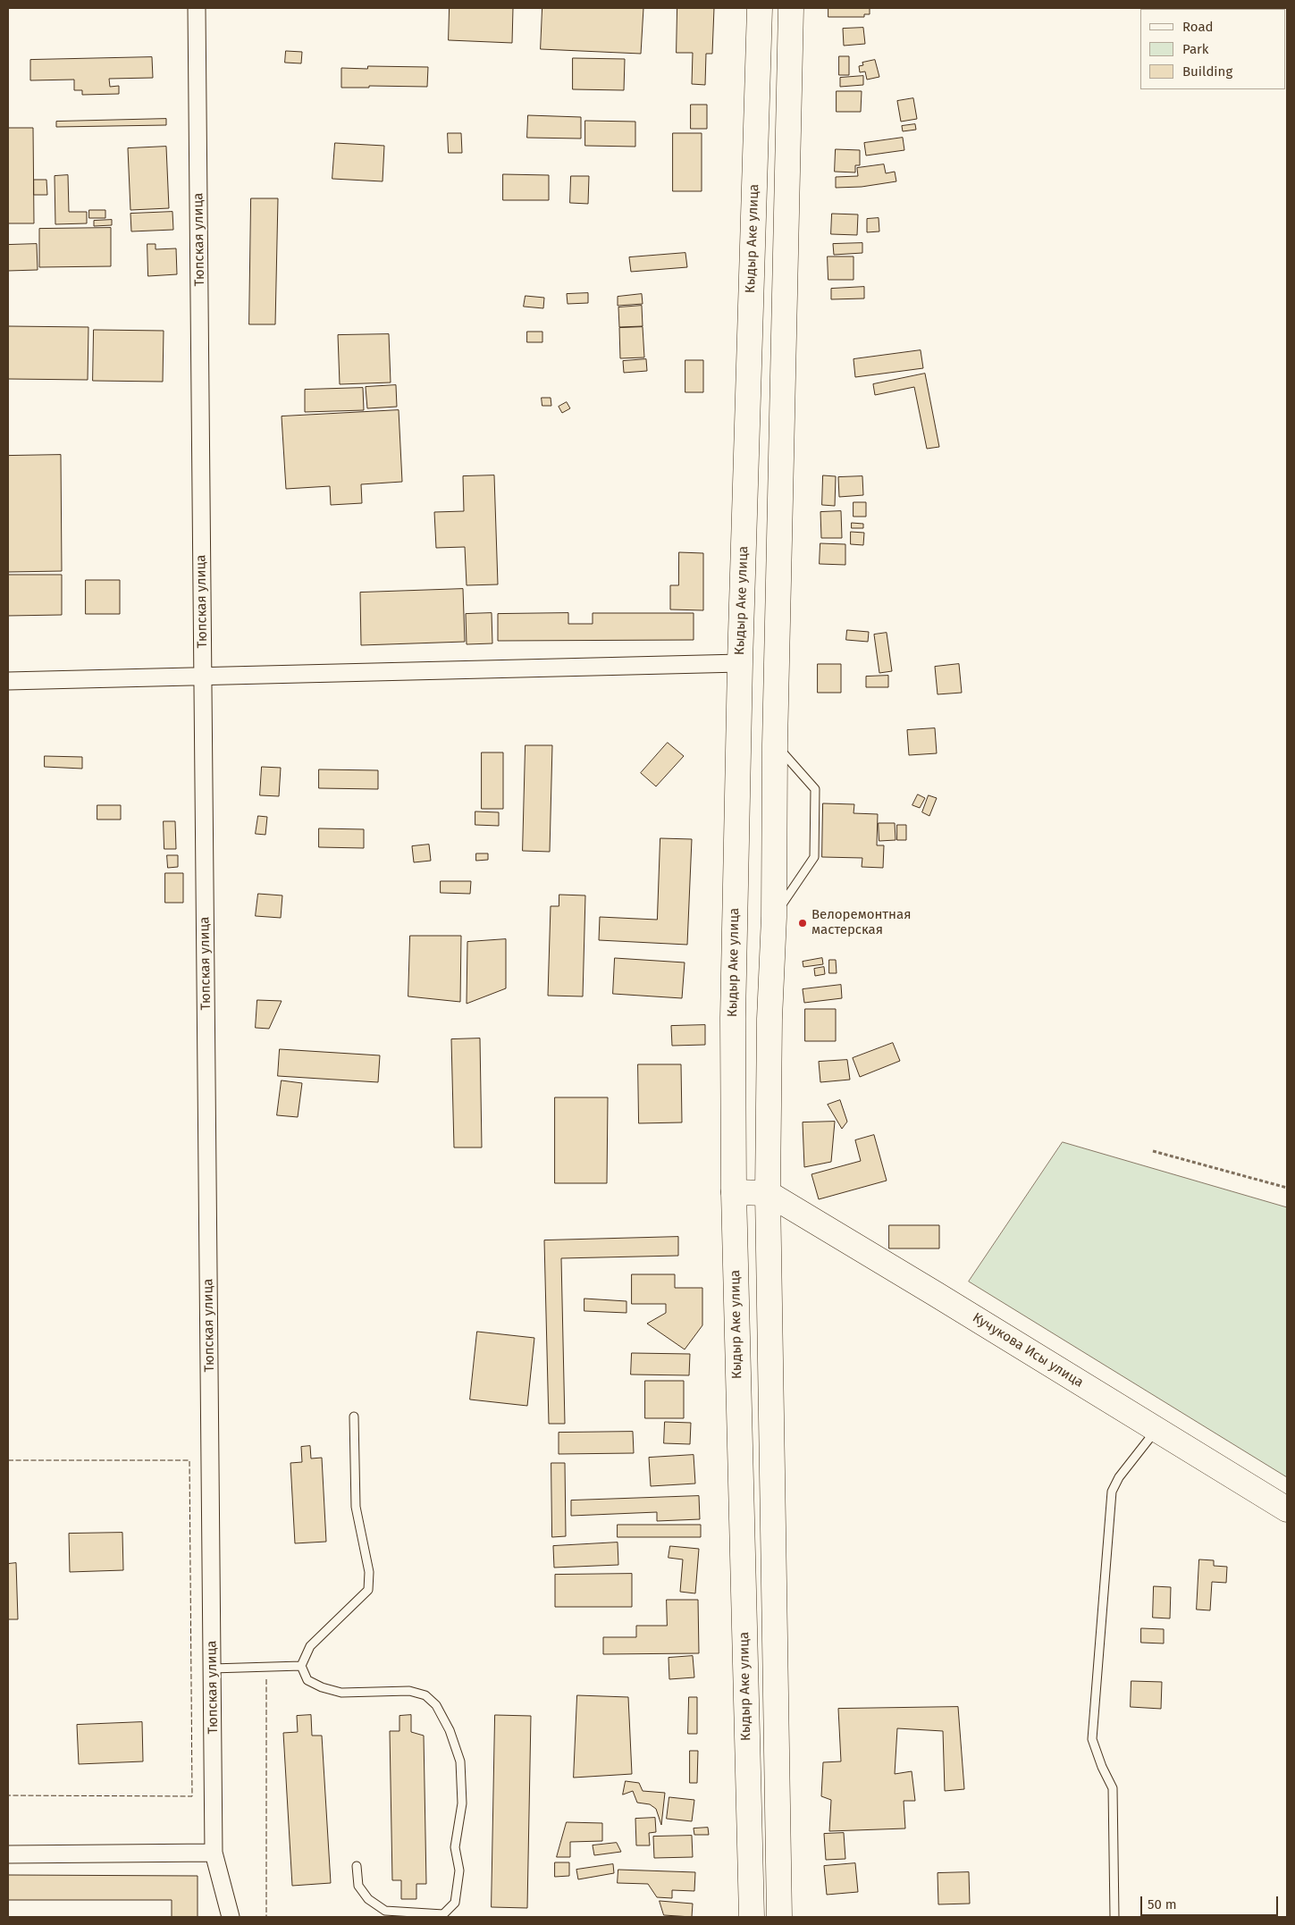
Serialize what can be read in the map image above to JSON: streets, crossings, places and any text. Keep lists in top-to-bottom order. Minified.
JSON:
{"streets":{"main road":["Кыдыр Аке улица","Кучукова Исы улица"],"street":["Тюпская улица"]},"places":["Велоремонтная мастерская"],"legend":["Road","Park","Building"],"scale_bar":"50 m"}
